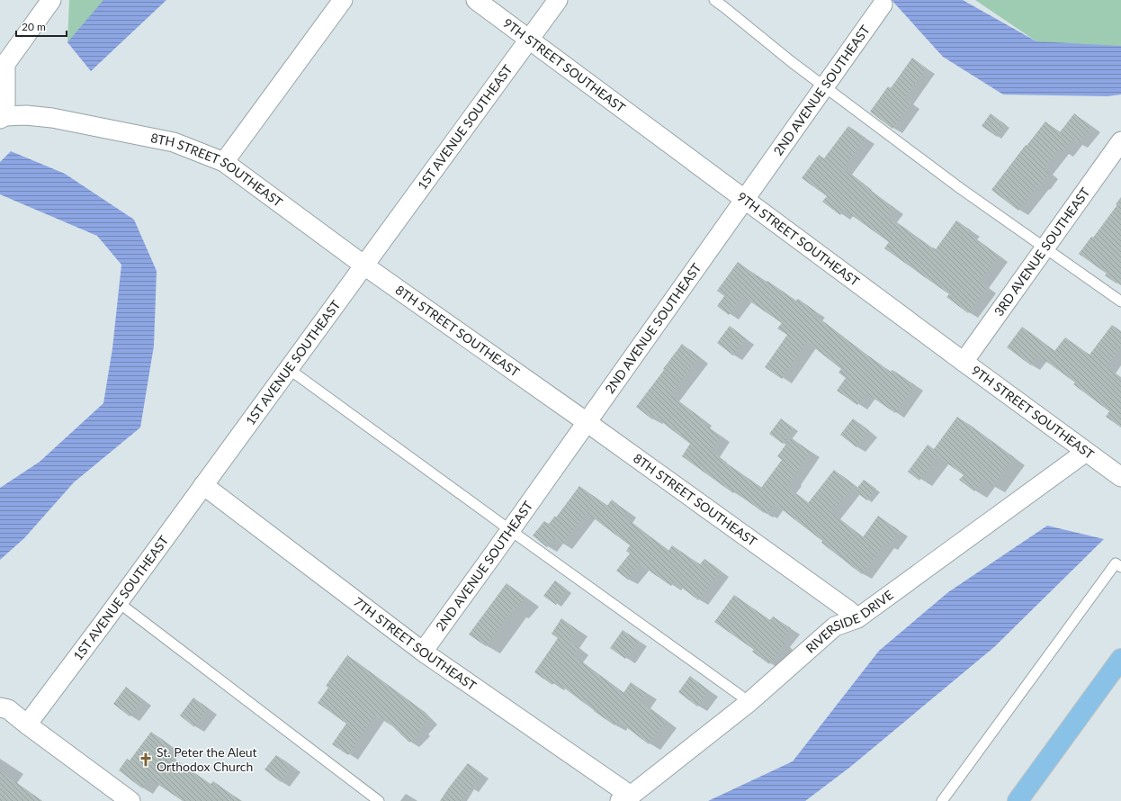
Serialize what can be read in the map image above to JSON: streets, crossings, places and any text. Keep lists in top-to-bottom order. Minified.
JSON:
{"streets":{"street":["9TH STREET SOUTHEAST","2ND AVENUE SOUTHEAST","1ST AVENUE SOUTHEAST","8TH STREET SOUTHEAST","3RD AVENUE SOUTHEAST","RIVERSIDE DRIVE","7TH STREET SOUTHEAST"]},"crossings":[["9TH STREET SOUTHEAST","2ND AVENUE SOUTHEAST"],["9TH STREET SOUTHEAST","1ST AVENUE SOUTHEAST"],["9TH STREET SOUTHEAST","3RD AVENUE SOUTHEAST"],["9TH STREET SOUTHEAST","RIVERSIDE DRIVE"],["2ND AVENUE SOUTHEAST","8TH STREET SOUTHEAST"],["2ND AVENUE SOUTHEAST","7TH STREET SOUTHEAST"],["1ST AVENUE SOUTHEAST","8TH STREET SOUTHEAST"],["1ST AVENUE SOUTHEAST","7TH STREET SOUTHEAST"],["8TH STREET SOUTHEAST","RIVERSIDE DRIVE"],["RIVERSIDE DRIVE","7TH STREET SOUTHEAST"]],"places":{"church":["St. Peter the Aleut Orthodox Church"]},"scale_bar":"20 m"}
